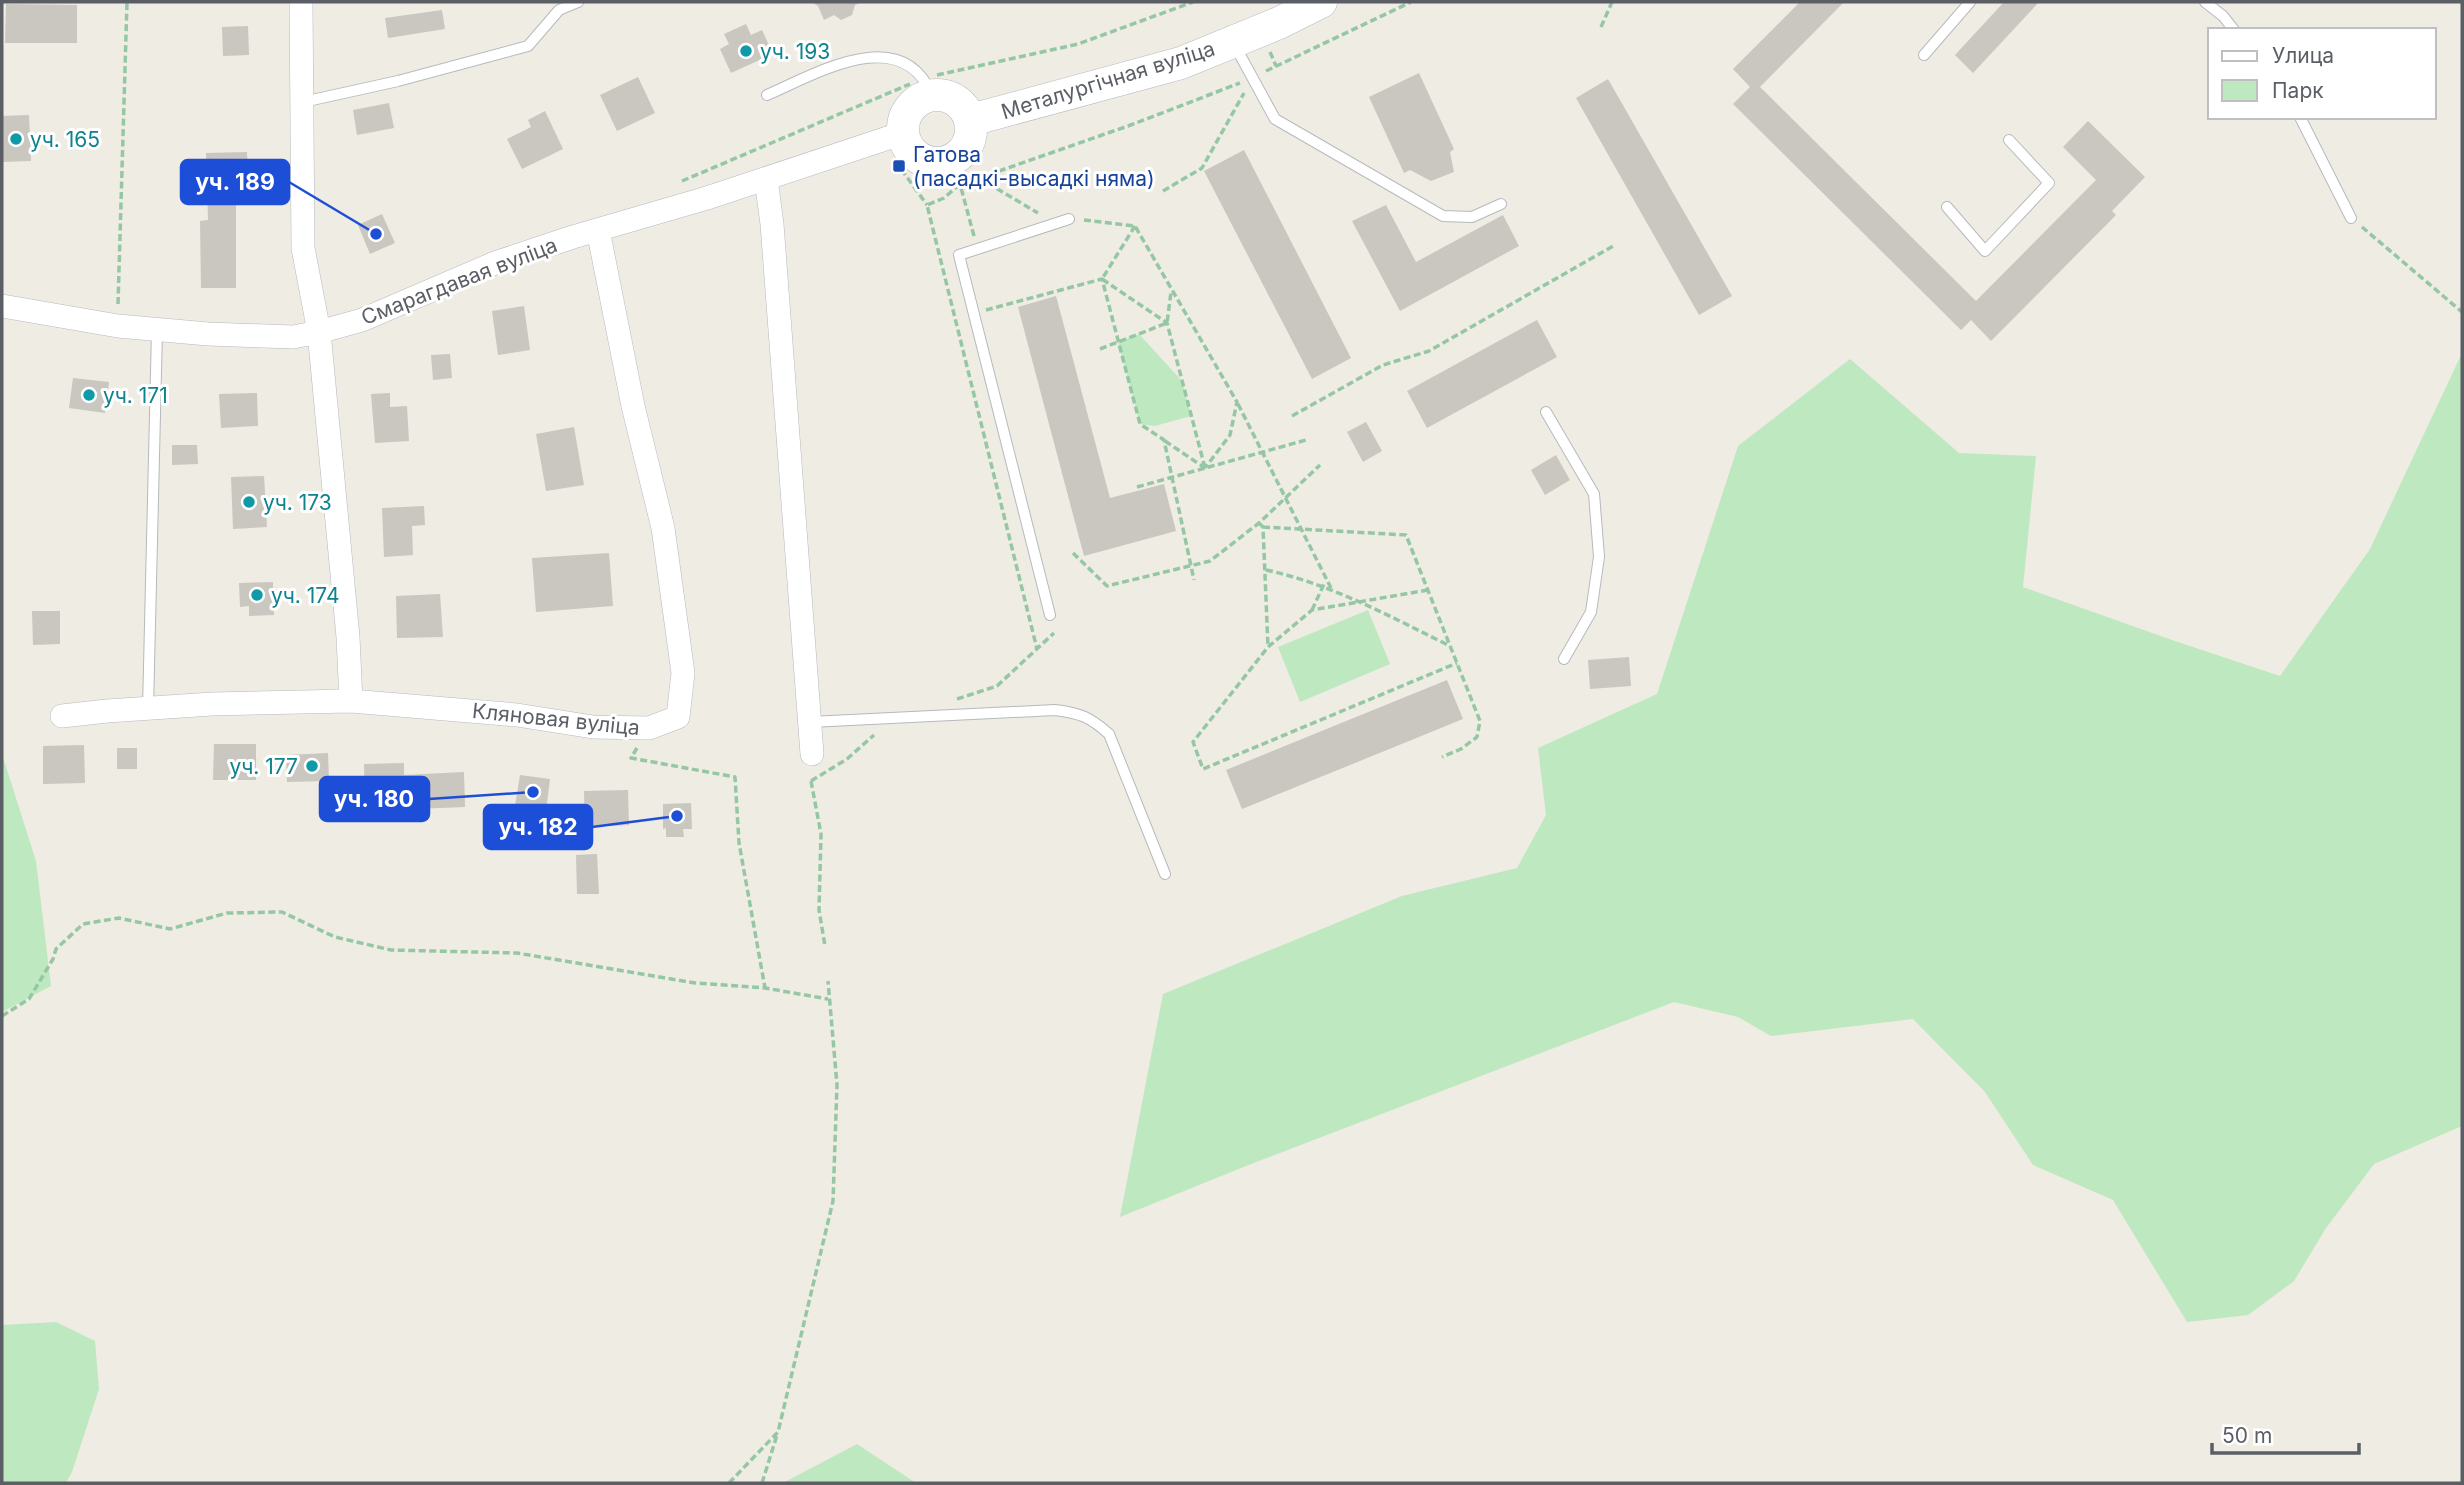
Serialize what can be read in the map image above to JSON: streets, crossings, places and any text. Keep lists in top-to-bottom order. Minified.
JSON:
{"streets":{"street":["Металургічная вуліца","Смарагдавая вуліца","Кляновая вуліца"]},"crossings":[["Металургічная вуліца","Смарагдавая вуліца"],["Смарагдавая вуліца","Кляновая вуліца"]],"places":{"other":["уч. 193","уч. 165","уч. 189","уч. 171","уч. 173","уч. 174","уч. 177","уч. 180","уч. 182"],"transit":["Гатова (пасадкі-высадкі няма)"]},"legend":["Улица","Парк"],"scale_bar":"50 m"}
